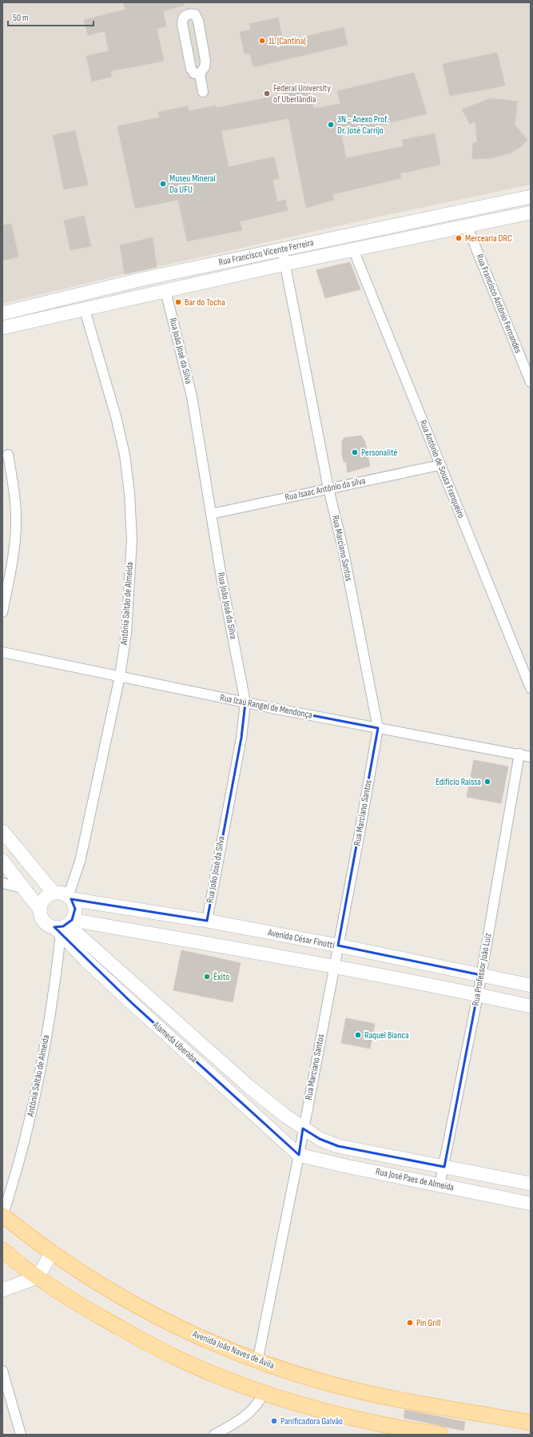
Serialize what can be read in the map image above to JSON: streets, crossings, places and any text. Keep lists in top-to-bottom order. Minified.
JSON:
{"streets":{"main road":["Rua Francisco Vicente Ferreira","Avenida César Finotti","Alameda Uberaba","Rua José Paes de Almeida","Avenida João Naves de Ávila"],"street":["Rua Francisco Antônio Fernandes","Rua João José da Silva","Rua Antônio de Sousa Franqueiro","Rua Isaac Antônio da silva","Rua Marciano Santos","Antônia Saltão de Almeida","Rua Izaú Rangel de Mendonça","Rua Professor João Luiz"]},"crossings":[["Rua Francisco Vicente Ferreira","Rua Francisco Antônio Fernandes"],["Rua Francisco Vicente Ferreira","Rua João José da Silva"],["Rua Francisco Vicente Ferreira","Rua Antônio de Sousa Franqueiro"],["Rua Francisco Vicente Ferreira","Rua Marciano Santos"],["Rua Francisco Vicente Ferreira","Antônia Saltão de Almeida"],["Rua João José da Silva","Rua Isaac Antônio da silva"],["Rua João José da Silva","Rua Izaú Rangel de Mendonça"],["Rua João José da Silva","Avenida César Finotti"],["Rua Antônio de Sousa Franqueiro","Rua Isaac Antônio da silva"],["Rua Isaac Antônio da silva","Rua Marciano Santos"],["Rua Marciano Santos","Rua Izaú Rangel de Mendonça"],["Rua Marciano Santos","Avenida César Finotti"],["Rua Marciano Santos","Alameda Uberaba"],["Rua Marciano Santos","Rua José Paes de Almeida"],["Rua Marciano Santos","Avenida João Naves de Ávila"],["Antônia Saltão de Almeida","Rua Izaú Rangel de Mendonça"],["Antônia Saltão de Almeida","Avenida César Finotti"],["Antônia Saltão de Almeida","Alameda Uberaba"],["Antônia Saltão de Almeida","Avenida João Naves de Ávila"],["Rua Izaú Rangel de Mendonça","Rua Professor João Luiz"],["Avenida César Finotti","Rua Professor João Luiz"],["Avenida César Finotti","Alameda Uberaba"],["Rua Professor João Luiz","Rua José Paes de Almeida"],["Alameda Uberaba","Rua José Paes de Almeida"]],"places":["1L (Cantina)","Federal University of Uberlândia","3N - Anexo Prof. Dr. José Carrijo","Museu Mineral Da UFU","Mercearia DRC","Bar do Tocha","Personalité","Edifício Raissa","Êxito","Raquel Bianca","Pin Grill","Panificadora Galvão"],"scale_bar":"50 m"}
